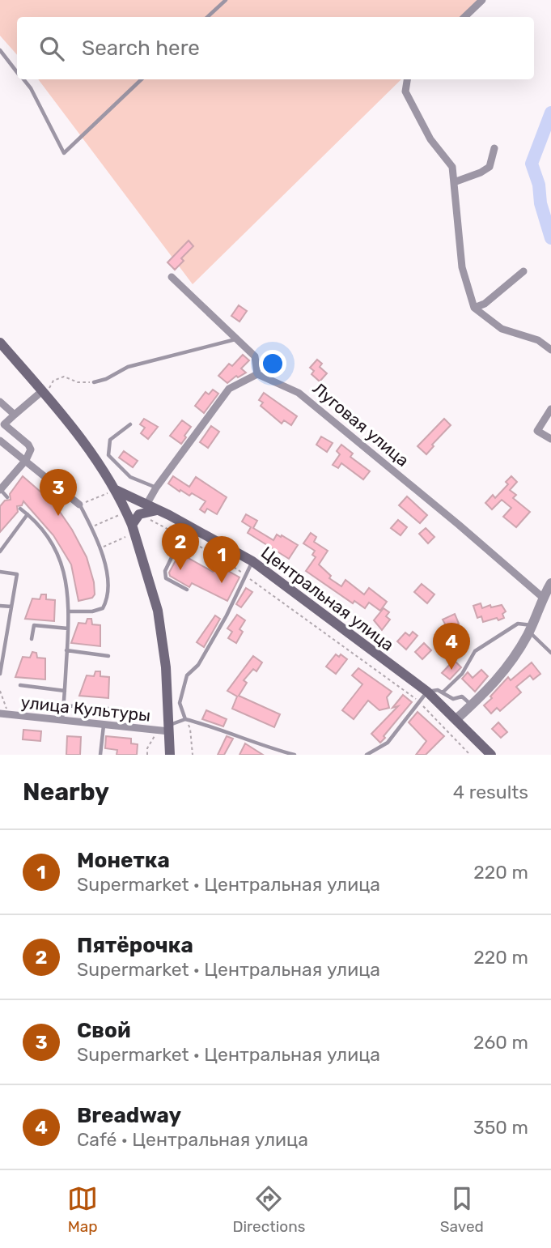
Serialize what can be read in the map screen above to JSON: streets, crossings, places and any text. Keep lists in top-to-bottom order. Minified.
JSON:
{"streets":{"main road":["Центральная улица"],"street":["Луговая улица","улица Культуры"]},"page":{"search":"Search here","pins":["3","2","1","4"],"heading":["Nearby","4 results"],"list":[{"mark":"1","name":"Монетка","note":"Supermarket · Центральная улица","value":"220 m"},{"mark":"2","name":"Пятёрочка","note":"Supermarket · Центральная улица","value":"220 m"},{"mark":"3","name":"Свой","note":"Supermarket · Центральная улица","value":"260 m"},{"mark":"4","name":"Breadway","note":"Café · Центральная улица","value":"350 m"}],"nav":["Map","Directions","Saved"]}}
